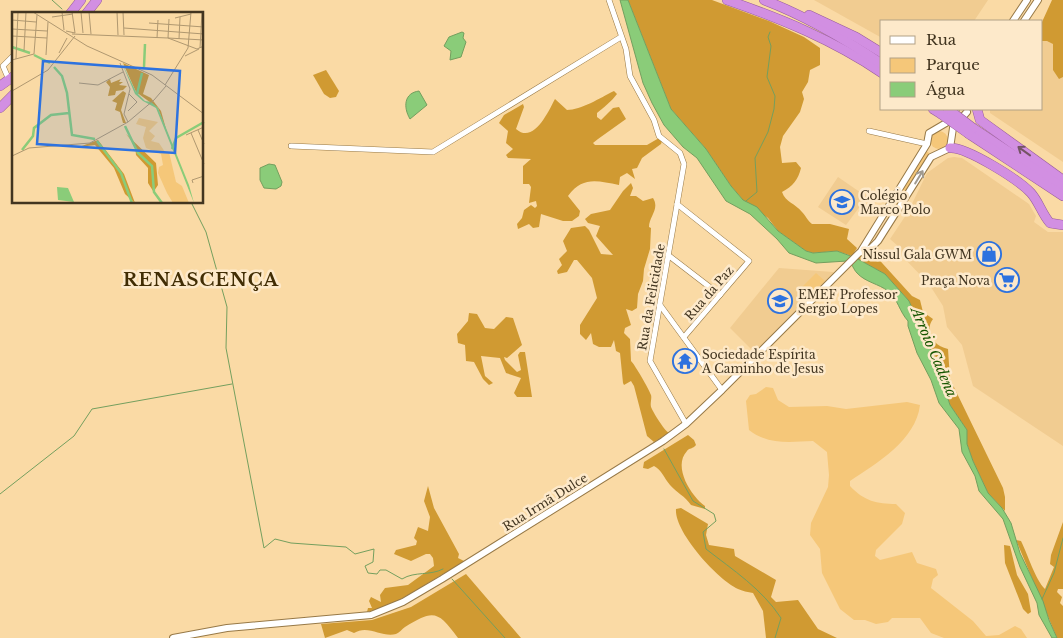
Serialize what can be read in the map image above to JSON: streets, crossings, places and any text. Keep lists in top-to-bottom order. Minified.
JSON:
{"streets":{"street":["Rua da Paz","Rua da Felicidade","Rua Irmã Dulce"]},"crossings":[["Rua da Paz","Rua da Felicidade"],["Rua da Felicidade","Rua Irmã Dulce"]],"districts":["RENASCENÇA"],"water":["Arroio Cadena"],"places":{"school or university":["Colégio Marco Polo","EMEF Professor Sergio Lopes"],"shop":["Nissul Gala GWM"],"supermarket":["Praça Nova"],"temple":["Sociedade Espírita A Caminho de Jesus"]},"legend":["Rua","Parque","Água"]}
